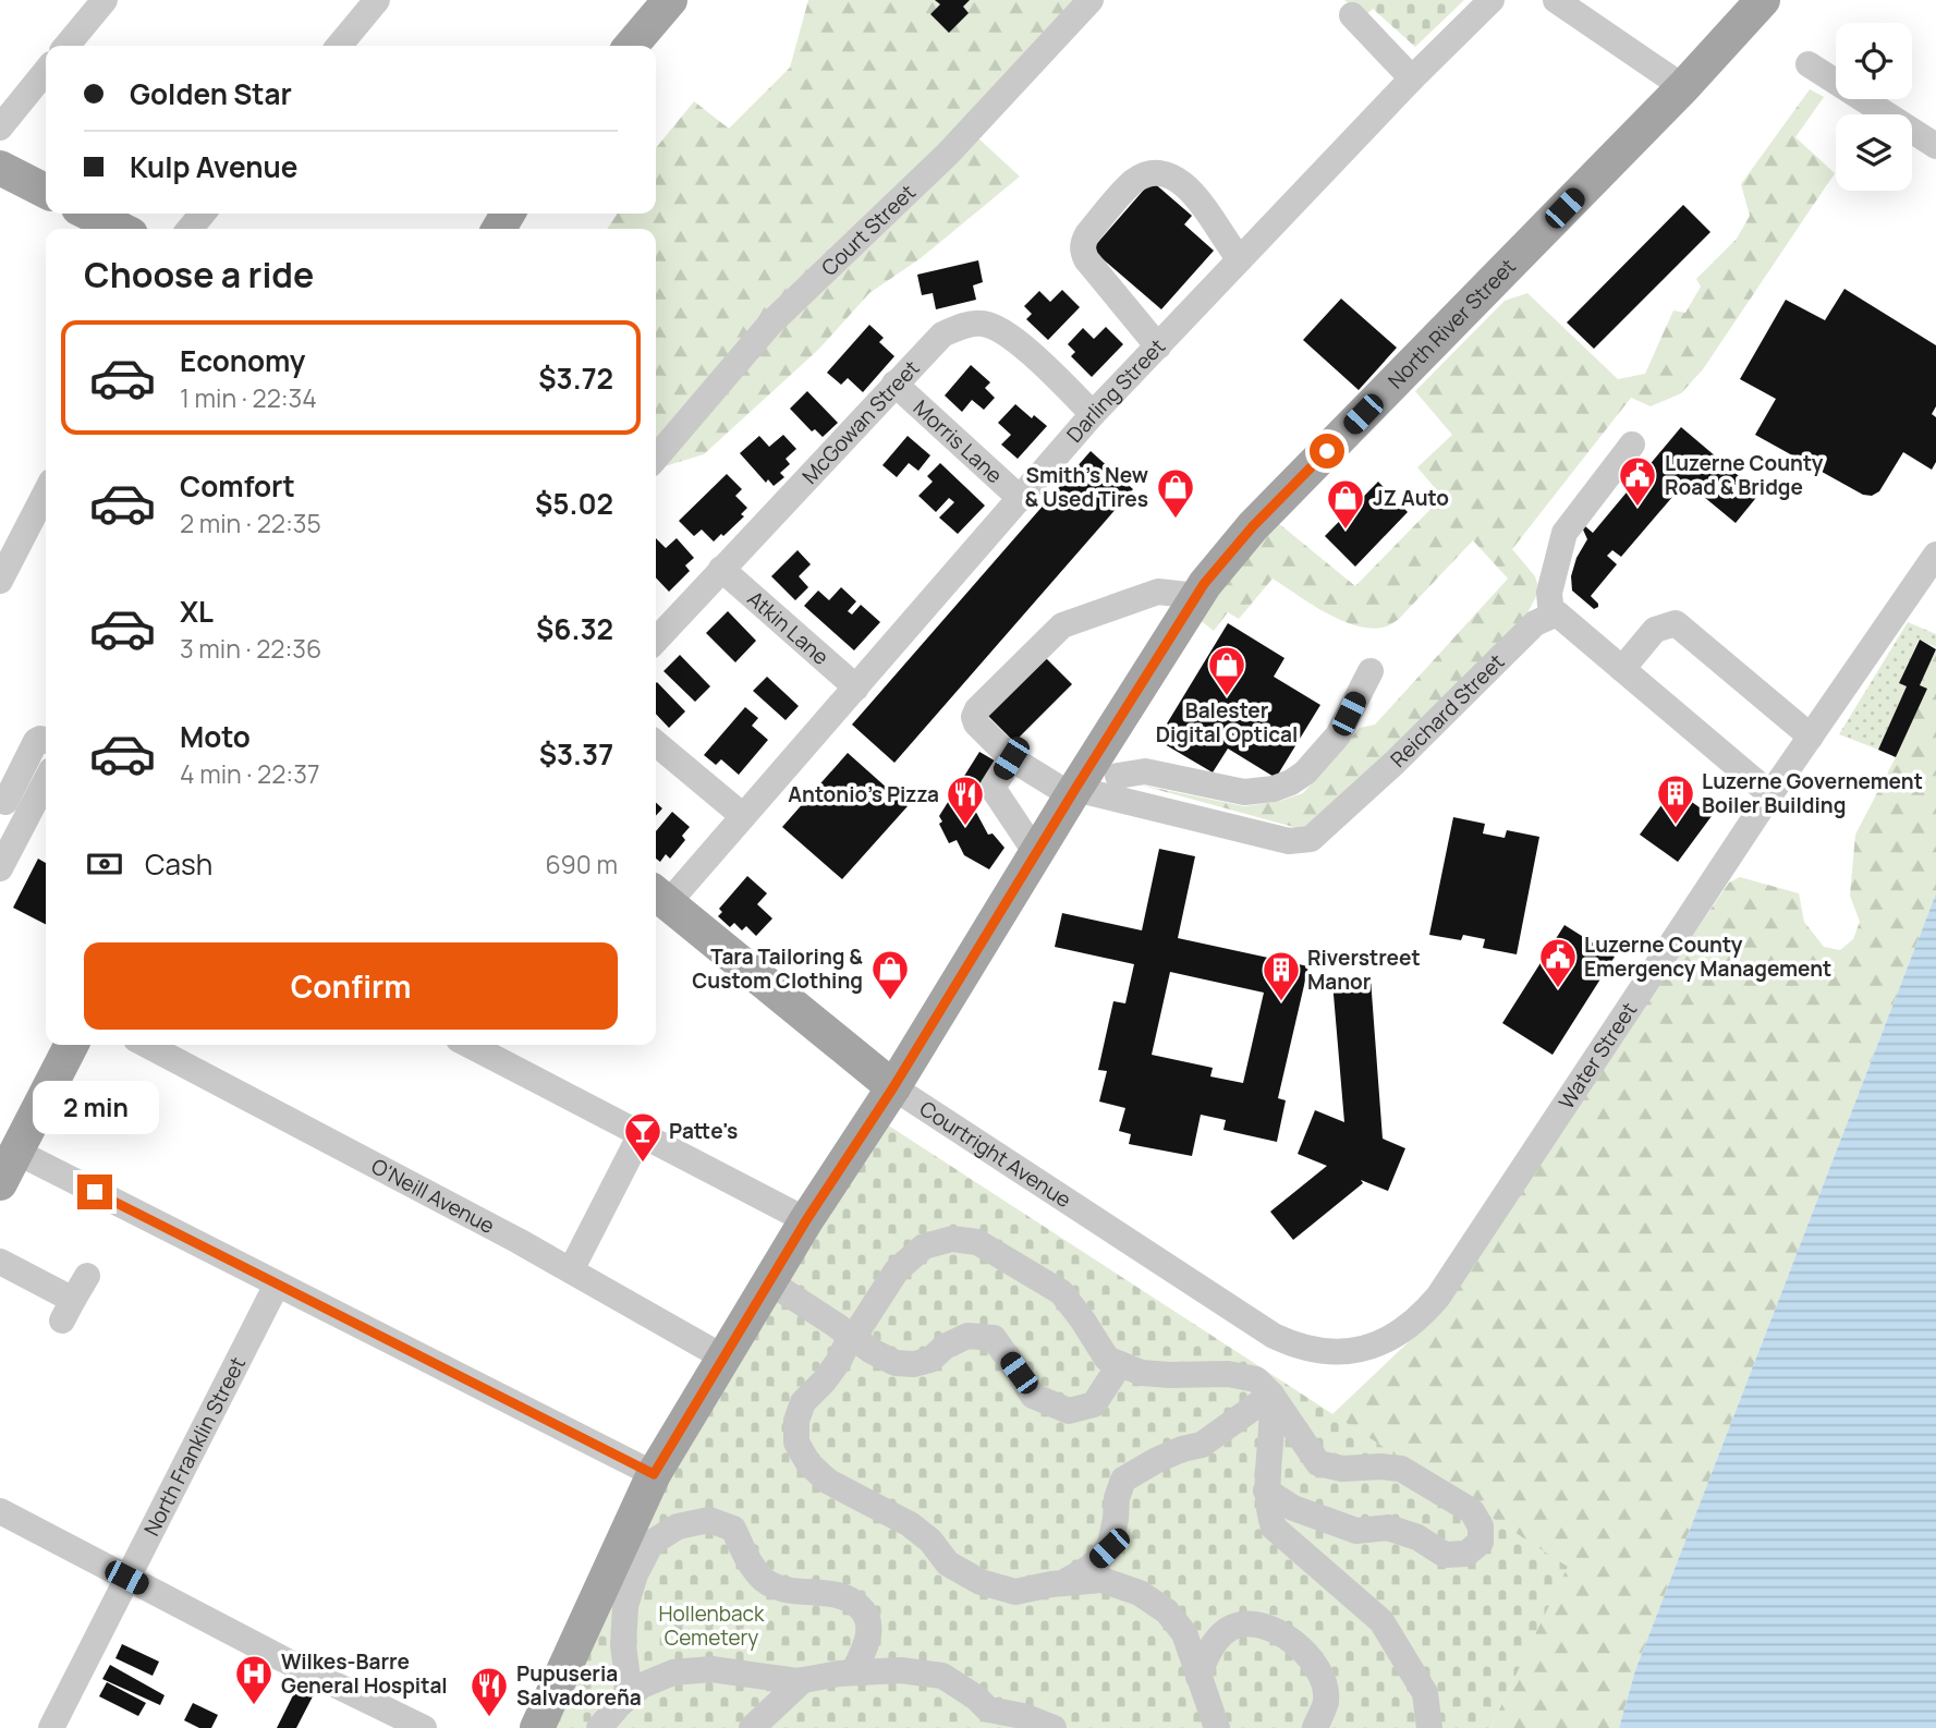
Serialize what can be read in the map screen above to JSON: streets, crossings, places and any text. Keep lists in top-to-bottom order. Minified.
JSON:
{"streets":{"main road":["North River Street","Courtright Avenue"],"street":["Court Street","Darling Street","McGowan Street","Morris Lane","Atkin Lane","Reichard Street","Water Street","O'Neill Avenue","North Franklin Street"]},"crossings":[["North River Street","Reichard Street"],["North River Street","Courtright Avenue"],["North River Street","O'Neill Avenue"],["Darling Street","McGowan Street"],["Darling Street","Morris Lane"],["Darling Street","Atkin Lane"],["Darling Street","Courtright Avenue"],["McGowan Street","Morris Lane"],["McGowan Street","Atkin Lane"],["Water Street","Courtright Avenue"]],"parks":["Hollenback Cemetery"],"places":{"public building":["Luzerne County Road & Bridge","Luzerne County Emergency Management"],"shop":["Smith’s New & Used Tires","JZ Auto","Balester Digital Optical","Tara Tailoring & Custom Clothing"],"building":["Luzerne Governement Boiler Building","Riverstreet Manor"],"restaurant":["Antonio's Pizza","Pupuseria Salvadoreña"],"bar":["Patte's"],"hospital":["Wilkes-Barre General Hospital"]},"page":{"banner":["Golden Star","Kulp Avenue"],"heading":"Choose a ride","list":[{"name":"Economy","note":"1 min · 22:34","value":"$3.72"},{"name":"Comfort","note":"2 min · 22:35","value":"$5.02"},{"name":"XL","note":"3 min · 22:36","value":"$6.32"},{"name":"Moto","note":"4 min · 22:37","value":"$3.37"}],"pay":["Cash","690 m"],"buttons":"Confirm","bubble":"2 min"}}
